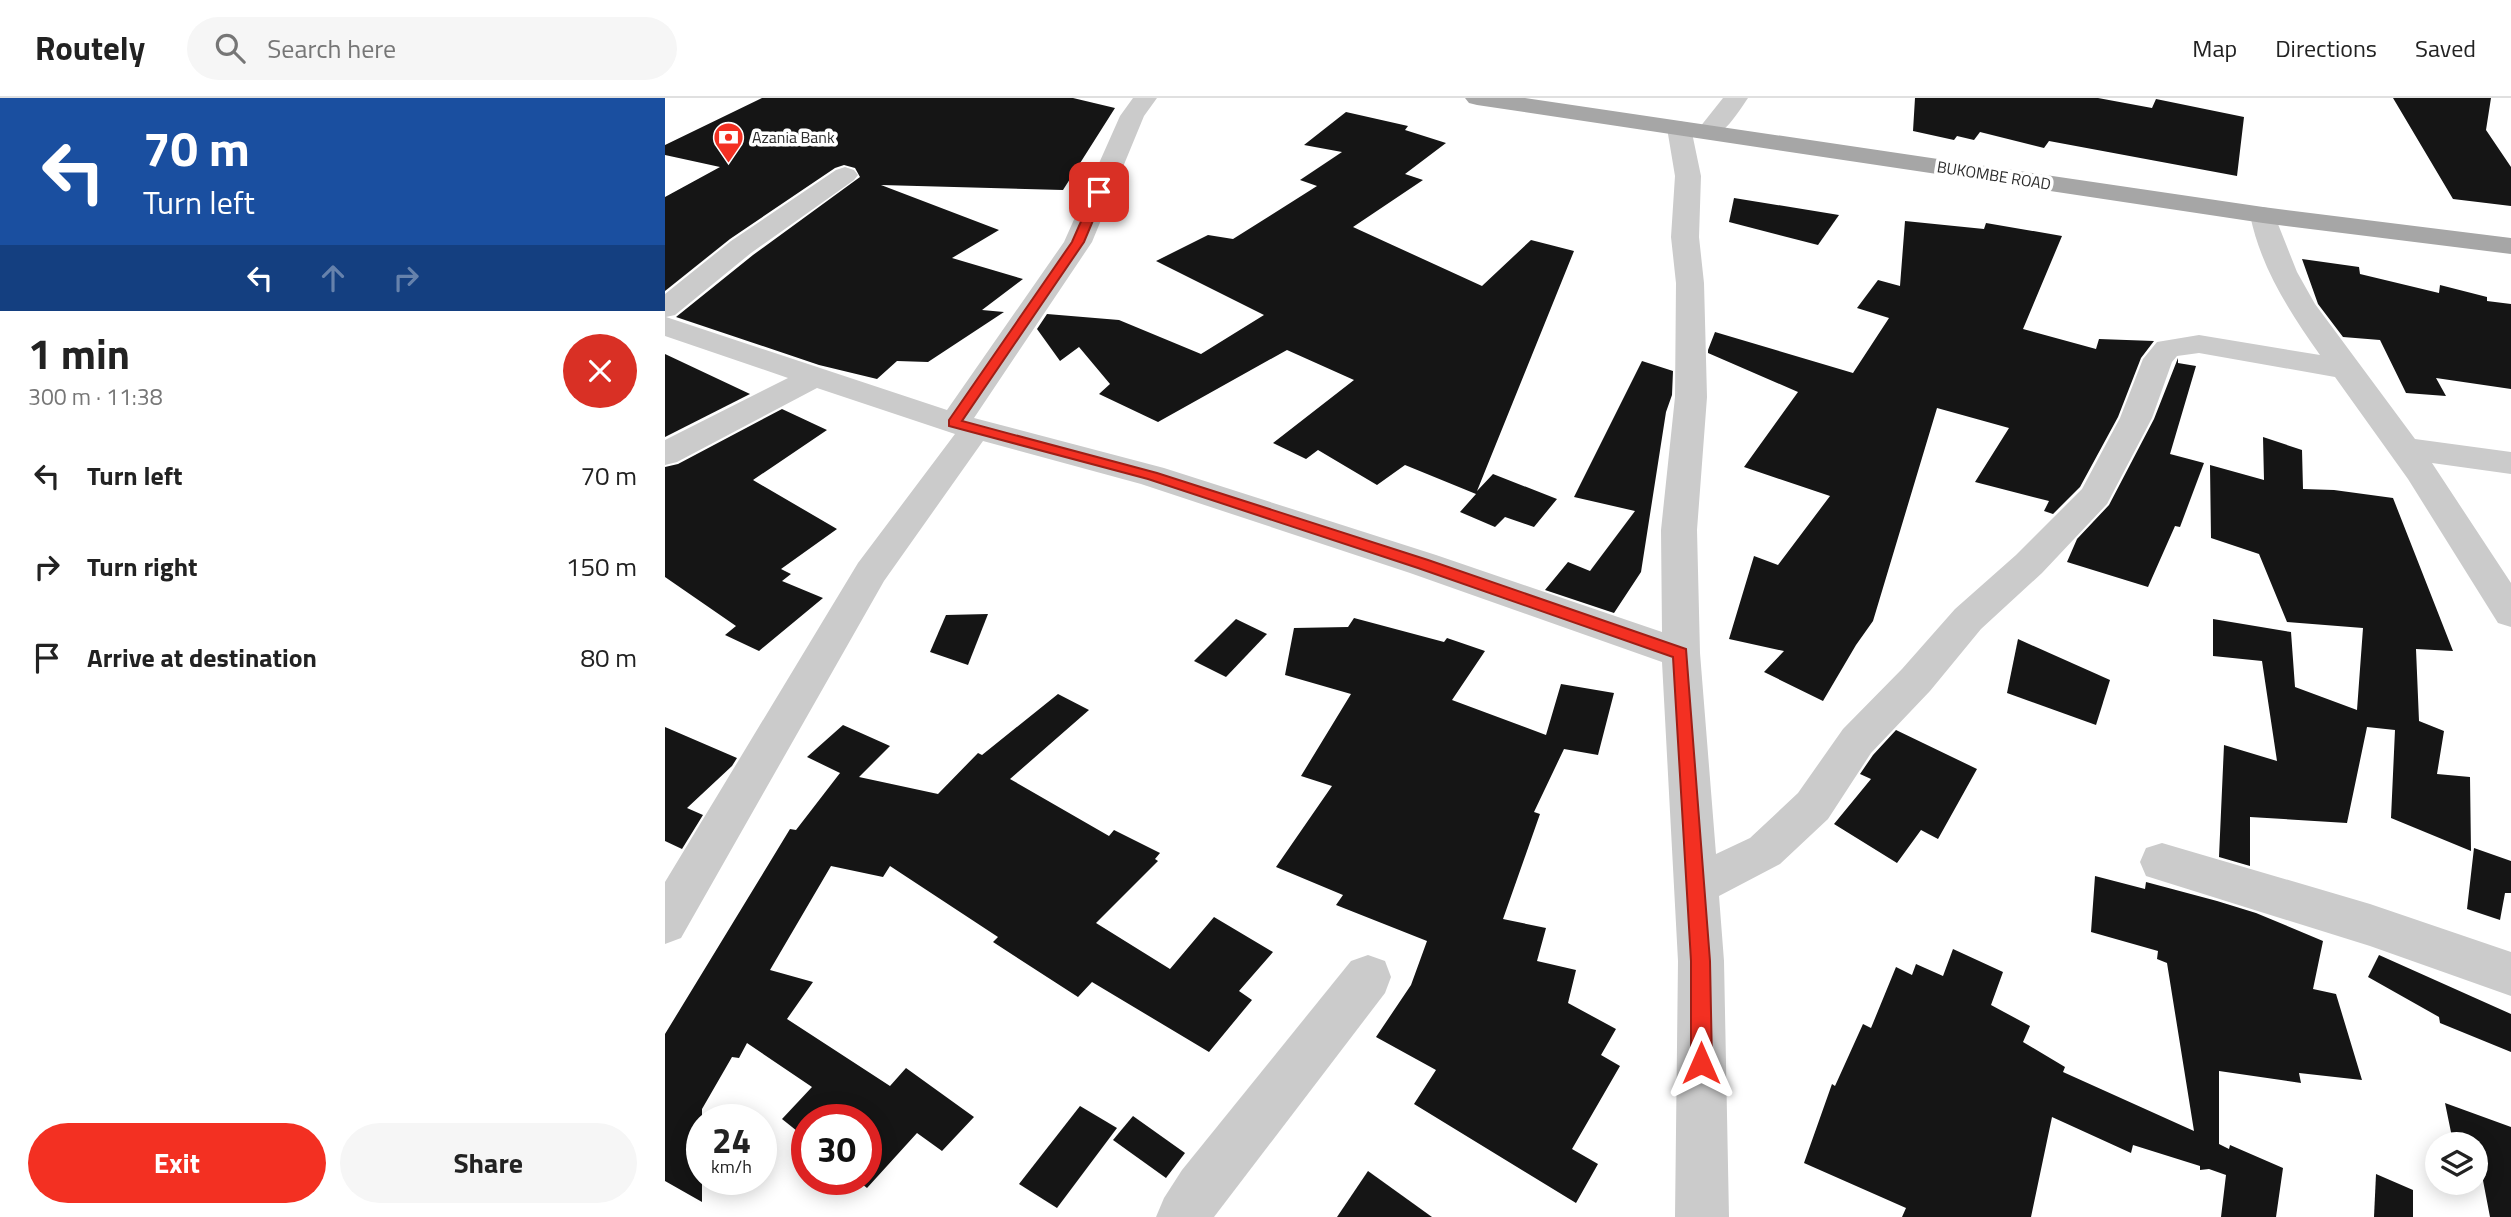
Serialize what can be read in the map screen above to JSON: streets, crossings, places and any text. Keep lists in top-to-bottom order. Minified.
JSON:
{"streets":{"main road":["BUKOMBE ROAD"]},"places":{"bank":["Azania Bank"]},"page":{"header":"Routely","search":"Search here","nav":["Map","Directions","Saved"],"turn":["70 m","Turn left"],"heading":["1 min","300 m · 11:38"],"list":[{"name":"Turn left","value":"70 m"},{"name":"Turn right","value":"150 m"},{"name":"Arrive at destination","value":"80 m"}],"speed":"24 km/h","limit":"30","buttons":["Exit","Share"]}}
